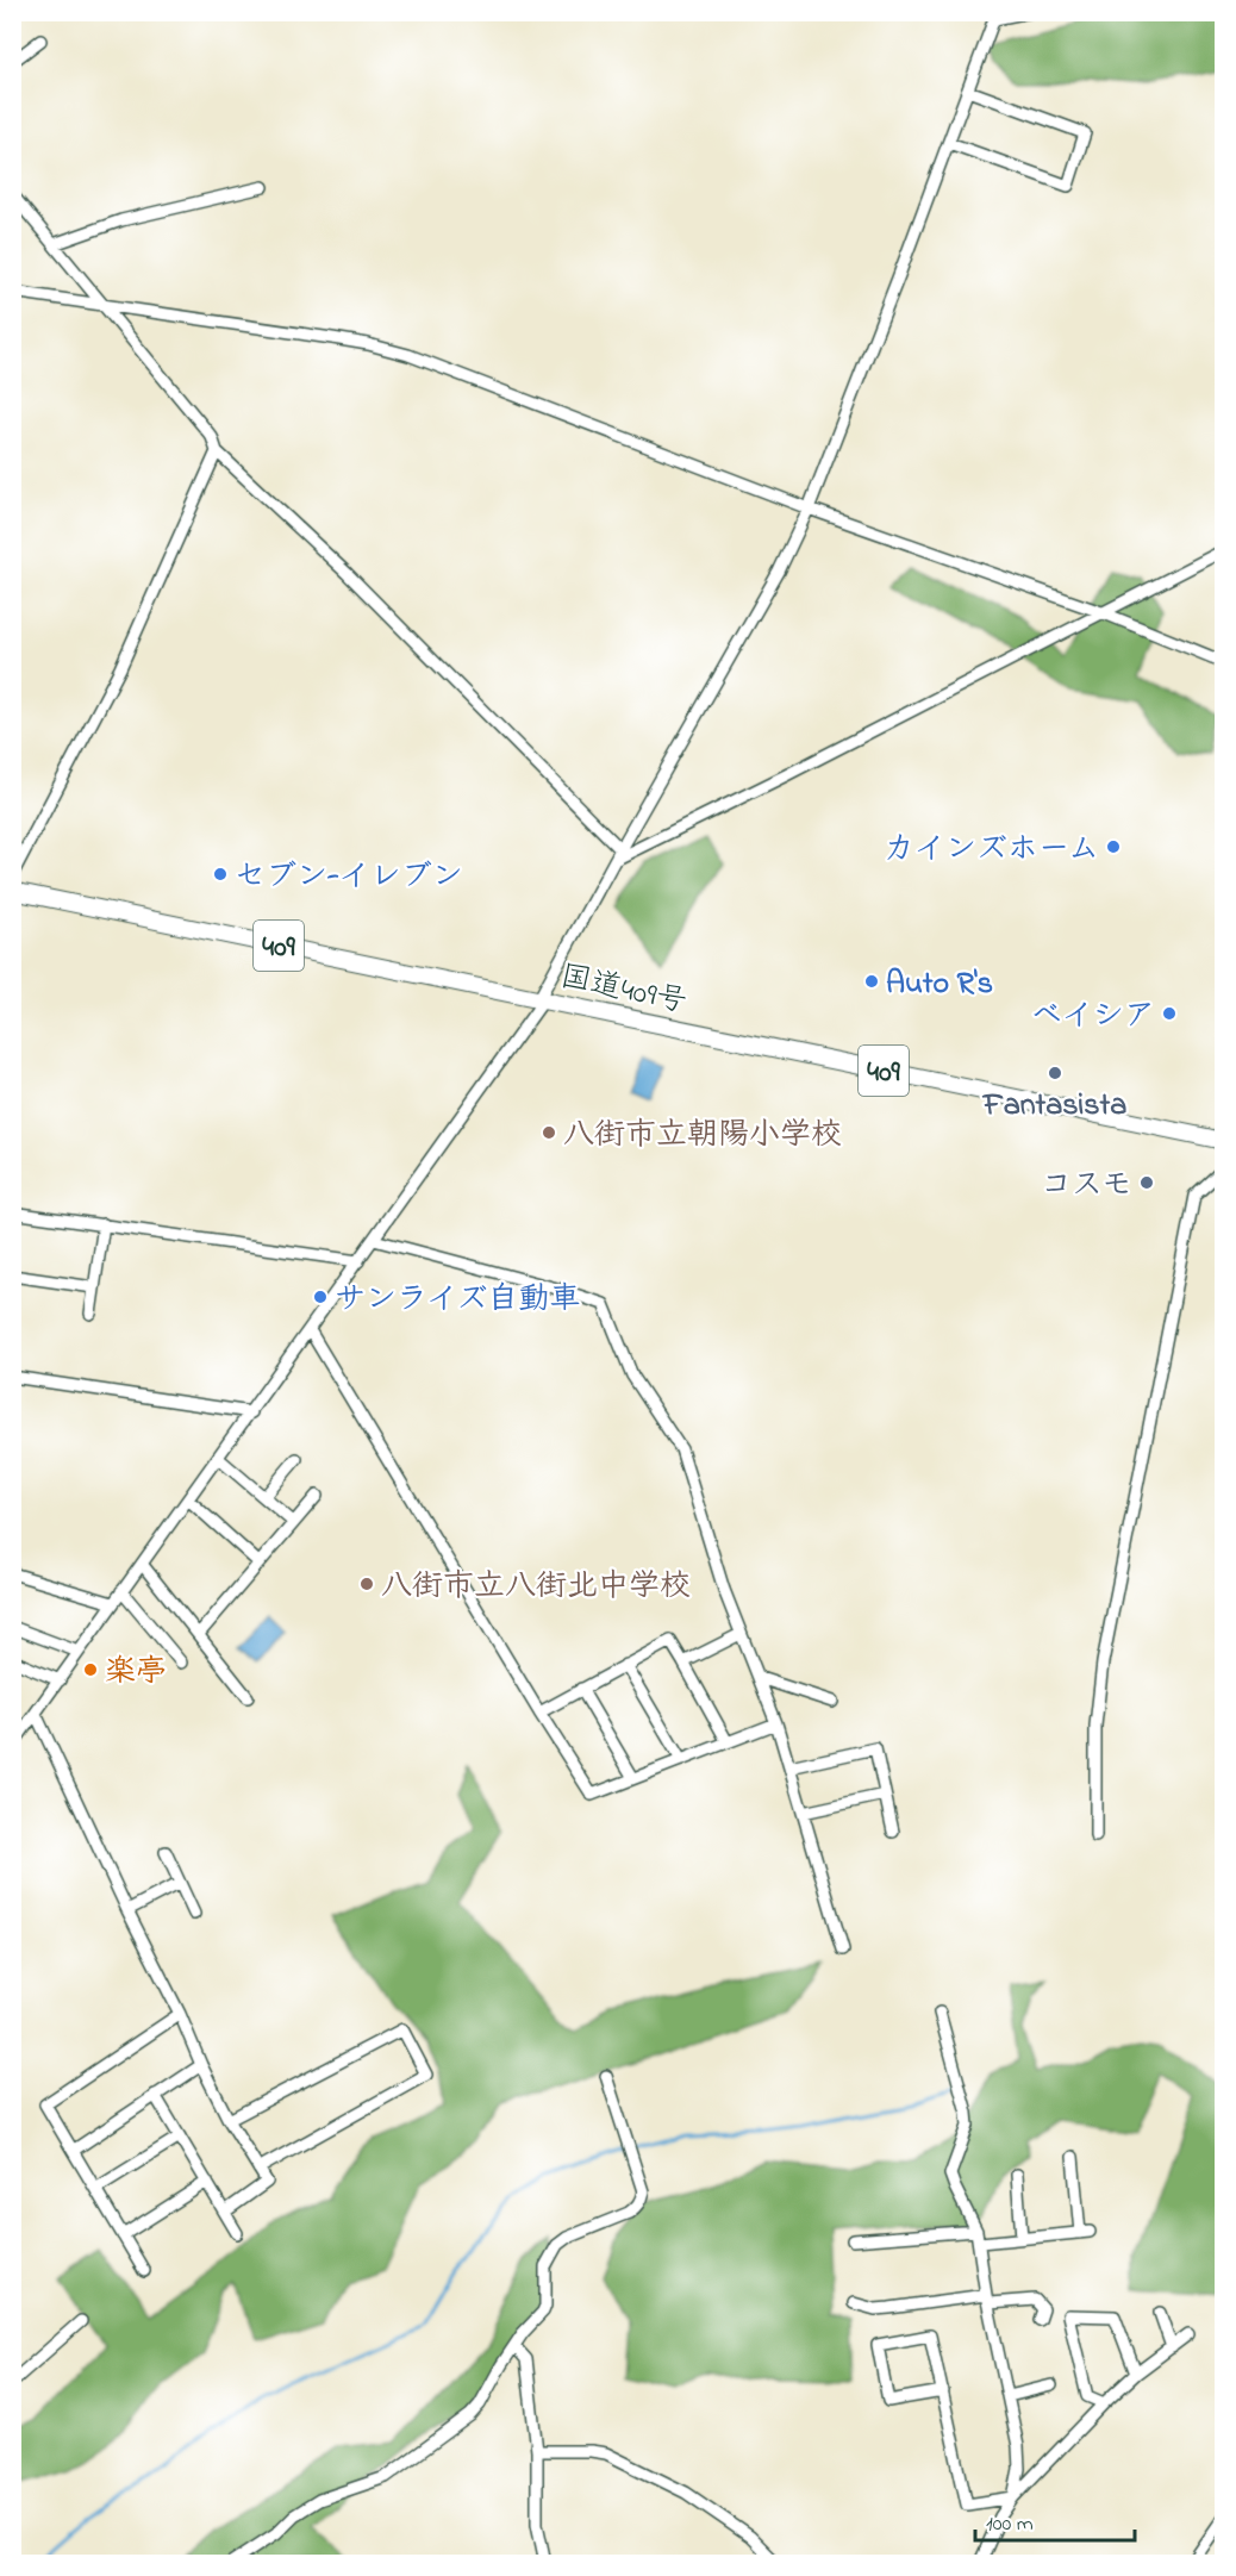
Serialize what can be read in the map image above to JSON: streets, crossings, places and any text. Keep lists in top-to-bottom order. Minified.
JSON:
{"streets":{"highway":["409","国道409号"]},"places":["カインズホーム","セブン-イレブン","Auto R's","ベイシア","Fantasista","八街市立朝陽小学校","コスモ","サンライズ自動車","八街市立八街北中学校","楽亭"],"scale_bar":"100 m"}
